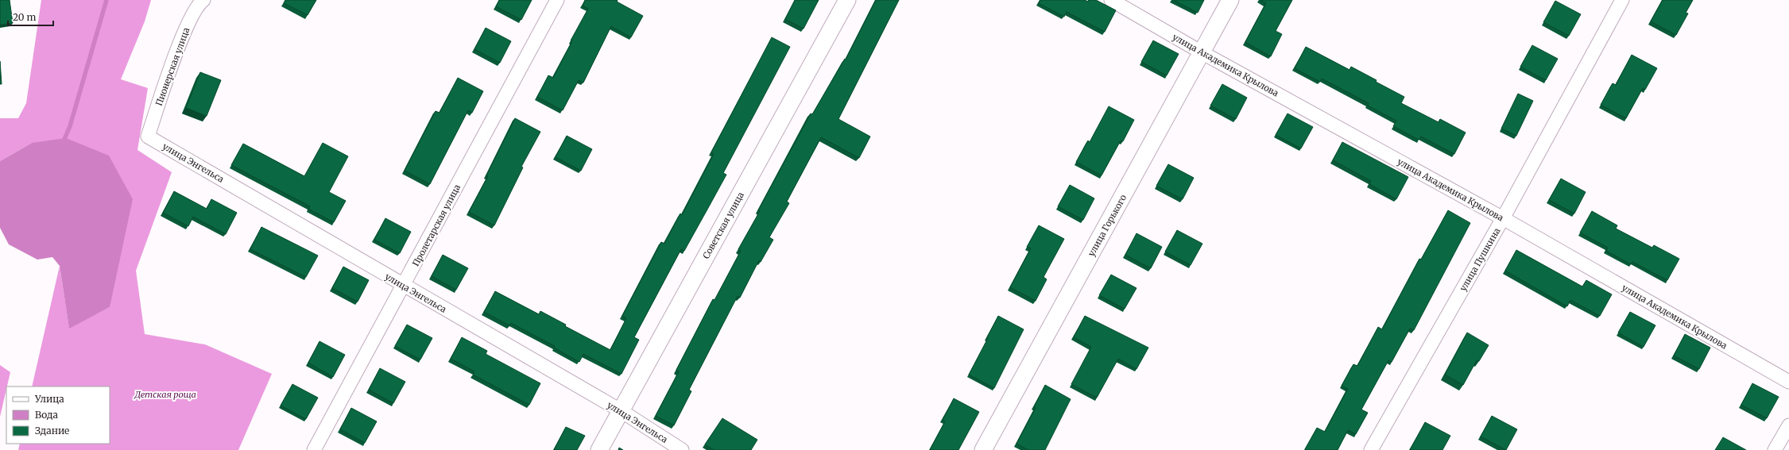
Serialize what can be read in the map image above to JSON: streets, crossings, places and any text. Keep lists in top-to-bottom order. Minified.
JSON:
{"streets":{"street":["улица Академика Крылова","Пионерская улица","улица Энгельса","Пролетарская улица","Советская улица","улица Горького","улица Пушкина"]},"crossings":[["улица Академика Крылова","улица Горького"],["улица Академика Крылова","улица Пушкина"],["Пионерская улица","улица Энгельса"],["улица Энгельса","Пролетарская улица"],["улица Энгельса","Советская улица"]],"parks":["Детская роща"],"legend":["Улица","Вода","Здание"],"scale_bar":"20 m"}
